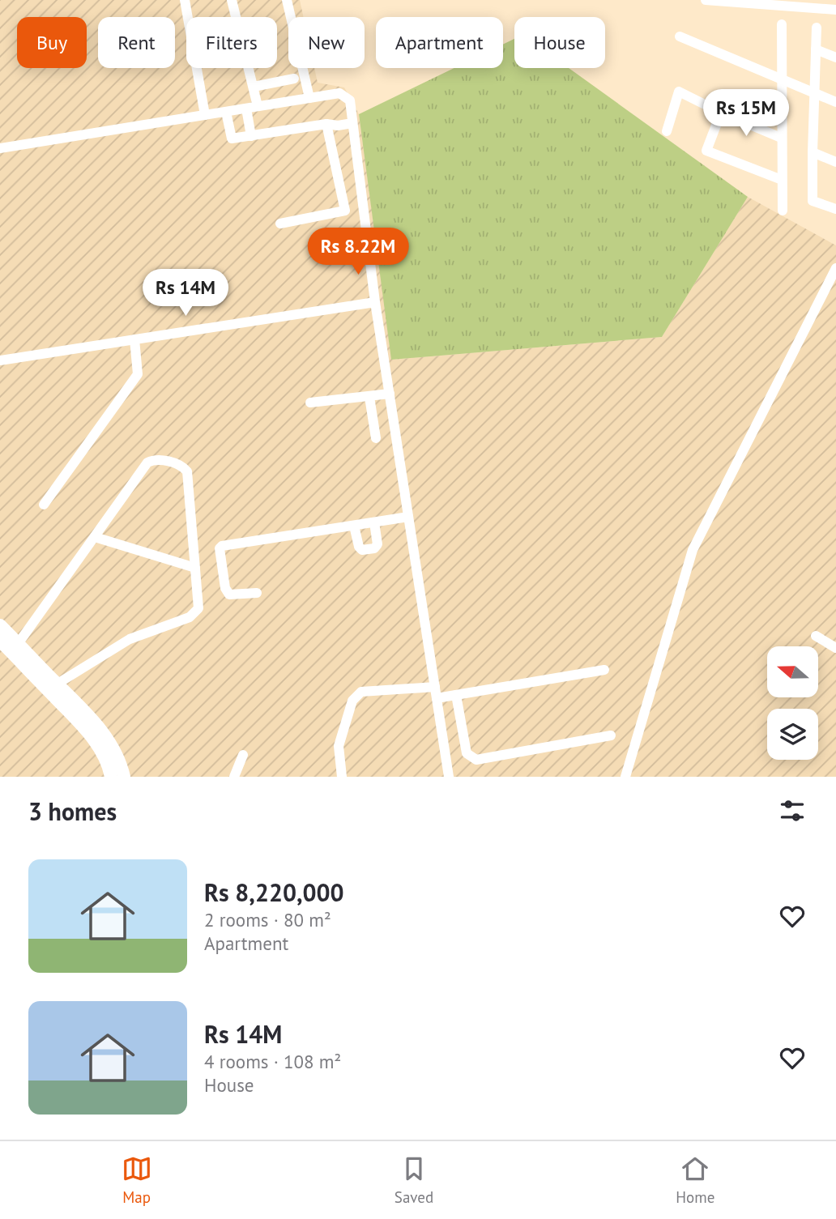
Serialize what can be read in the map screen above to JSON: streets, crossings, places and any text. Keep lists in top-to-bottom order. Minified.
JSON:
{"north":"left","page":{"chip":["Buy","Rent","Filters","New","Apartment","House"],"price":["Rs 15M","Rs 8.22M","Rs 14M"],"heading":"3 homes","list":[{"name":"Rs 8,220,000","note":"2 rooms · 80 m² · Apartment"},{"name":"Rs 14M","note":"4 rooms · 108 m² · House"}],"tabs":["Map","Saved","Home"]}}
